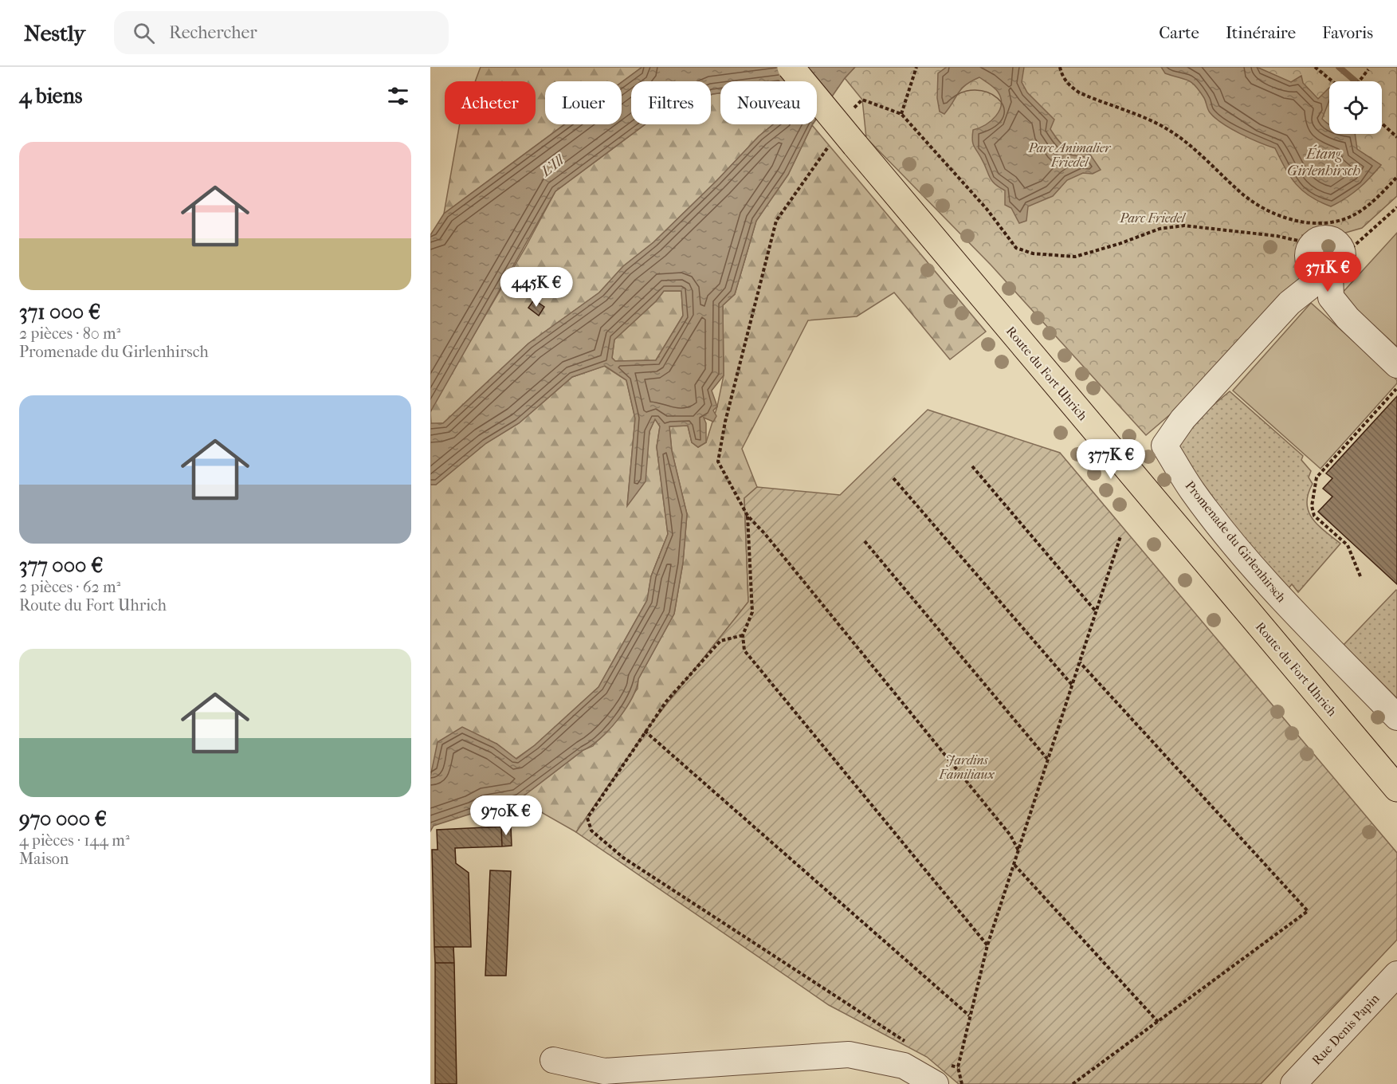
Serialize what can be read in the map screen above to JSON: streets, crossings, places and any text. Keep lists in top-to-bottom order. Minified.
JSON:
{"streets":{"main road":["Route du Fort Uhrich"],"street":["Promenade du Girlenhirsch","Rue Denis Papin"]},"water":["Étang Girlenhirsch","L'Ill"],"parks":["Parc Animalier Friedel","Parc Friedel","Jardins Familiaux"],"page":{"header":"Nestly","search":"Rechercher","nav":["Carte","Itinéraire","Favoris"],"heading":"4 biens","chip":["Acheter","Louer","Filtres","Nouveau"],"list":[{"name":"371 000 €","note":"2 pièces · 80 m² · Promenade du Girlenhirsch"},{"name":"377 000 €","note":"2 pièces · 62 m² · Route du Fort Uhrich"},{"name":"970 000 €","note":"4 pièces · 144 m² · Maison"}],"price":["371K €","445K €","377K €","970K €"]}}
